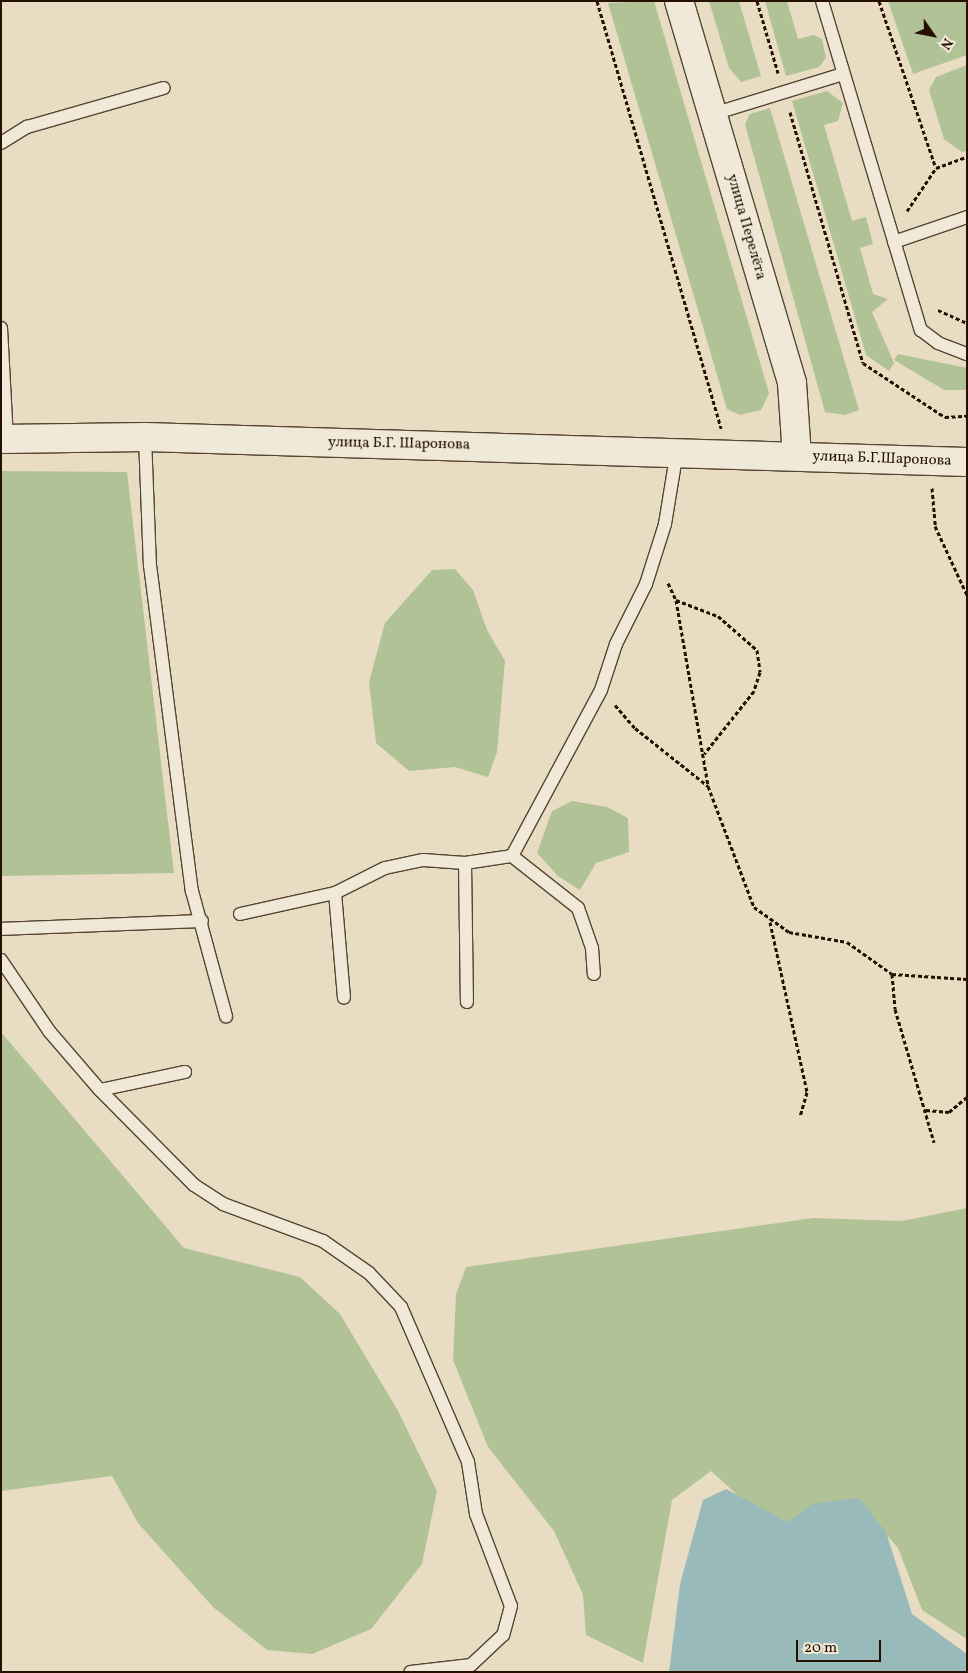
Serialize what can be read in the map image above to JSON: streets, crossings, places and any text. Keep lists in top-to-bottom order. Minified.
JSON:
{"streets":{"main road":["улица Перелёта","улица Б.Г. Шаронова","улица Б.Г.Шаронова"]},"crossings":[["улица Перелёта","улица Б.Г. Шаронова"],["улица Перелёта","улица Б.Г.Шаронова"],["улица Б.Г. Шаронова","улица Б.Г.Шаронова"]],"scale_bar":"20 m","north":"bottom right"}
